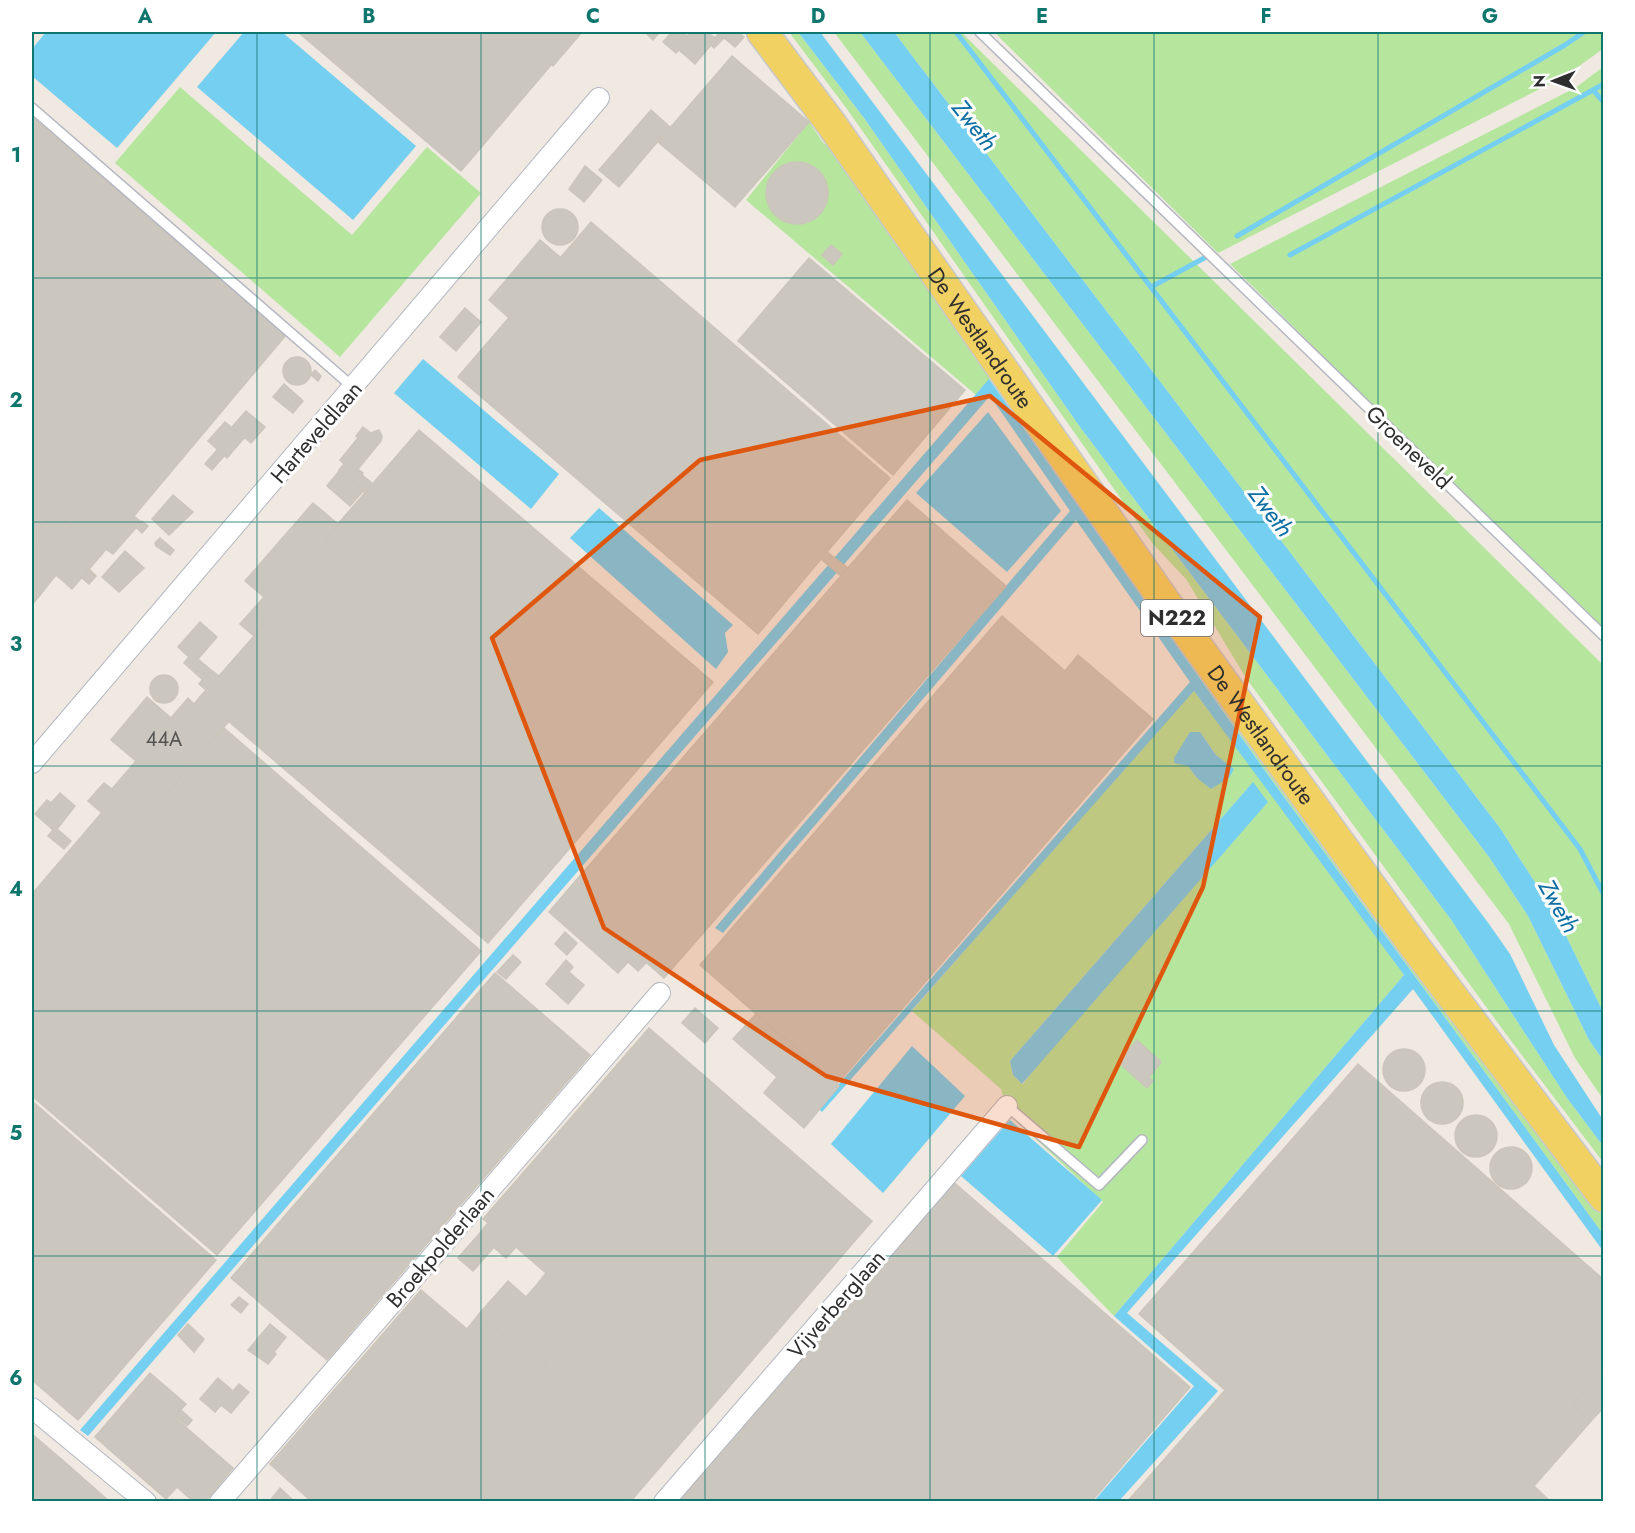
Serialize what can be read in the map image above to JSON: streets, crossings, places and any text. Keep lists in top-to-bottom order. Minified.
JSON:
{"streets":{"main road":["De Westlandroute","N222"],"street":["Harteveldlaan","Broekpolderlaan","Vijverberglaan"],"lane":["Groeneveld"]},"water":["Zweth"],"house_numbers":["44A"],"north":"left","grid":{"columns":["A","B","C","D","E","F","G"],"rows":["1","2","3","4","5","6"]}}
